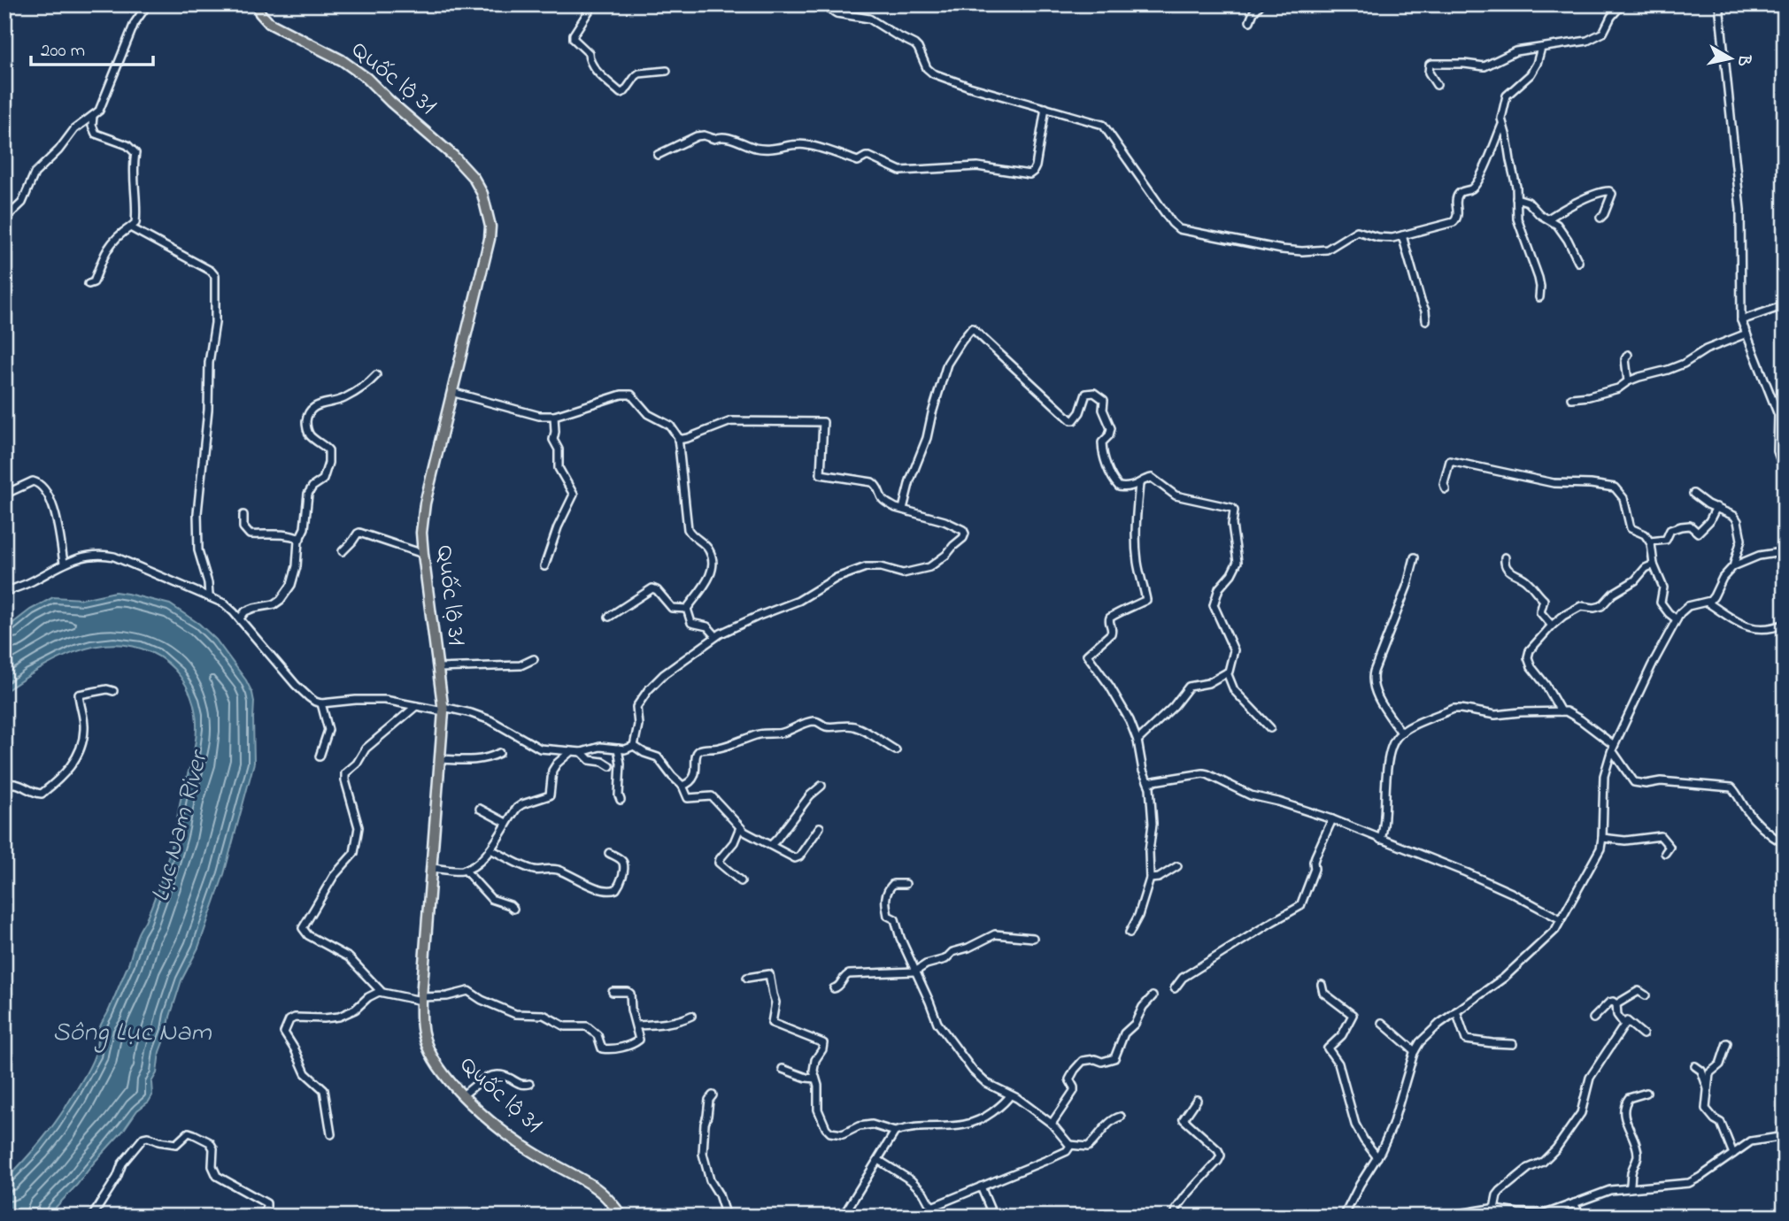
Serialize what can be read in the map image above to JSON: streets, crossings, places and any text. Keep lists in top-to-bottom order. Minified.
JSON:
{"streets":{"highway":["Quốc lộ 31"]},"water":["Lục Nam River","Sông Lục Nam"],"scale_bar":"200 m","north":"right"}
